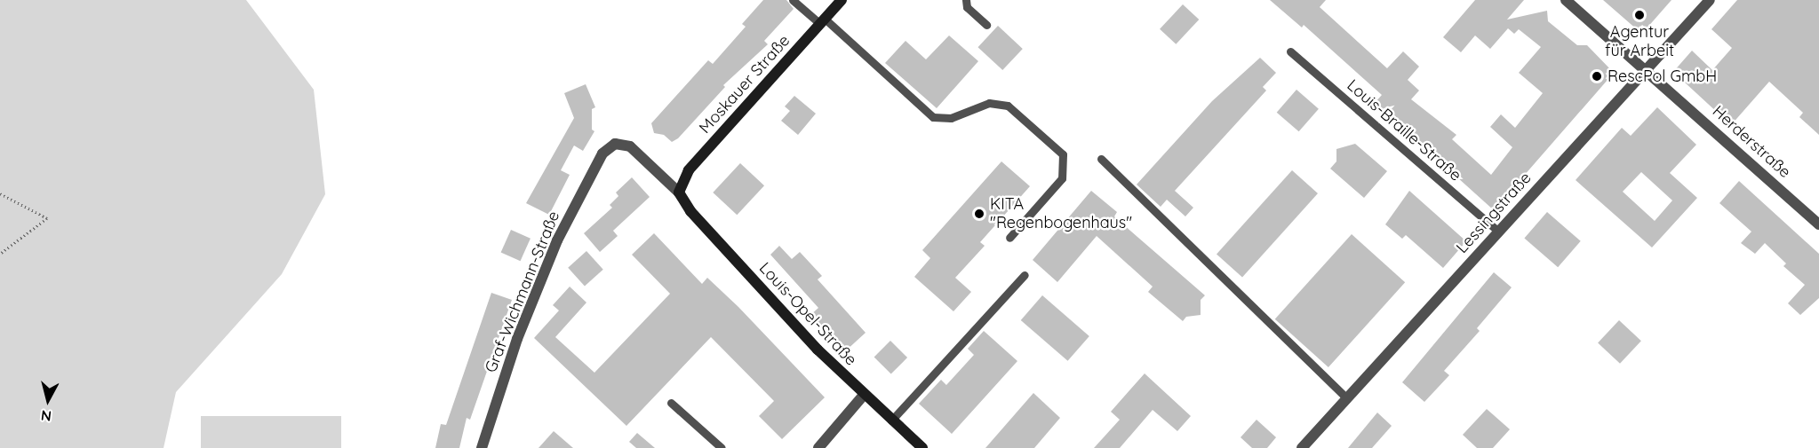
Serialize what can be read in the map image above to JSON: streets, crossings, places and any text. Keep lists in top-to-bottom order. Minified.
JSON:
{"streets":{"main road":["Moskauer Straße","Louis-Opel-Straße"],"street":["Herderstraße","Lessingstraße","Graf-Wichmann-Straße"],"lane":["Louis-Braille-Straße"]},"crossings":[["Moskauer Straße","Graf-Wichmann-Straße"],["Moskauer Straße","Louis-Opel-Straße"],["Louis-Braille-Straße","Lessingstraße"],["Herderstraße","Lessingstraße"],["Graf-Wichmann-Straße","Louis-Opel-Straße"]],"places":["Agentur für Arbeit","RescPol GmbH","KITA \"Regenbogenhaus\""],"north":"bottom"}
